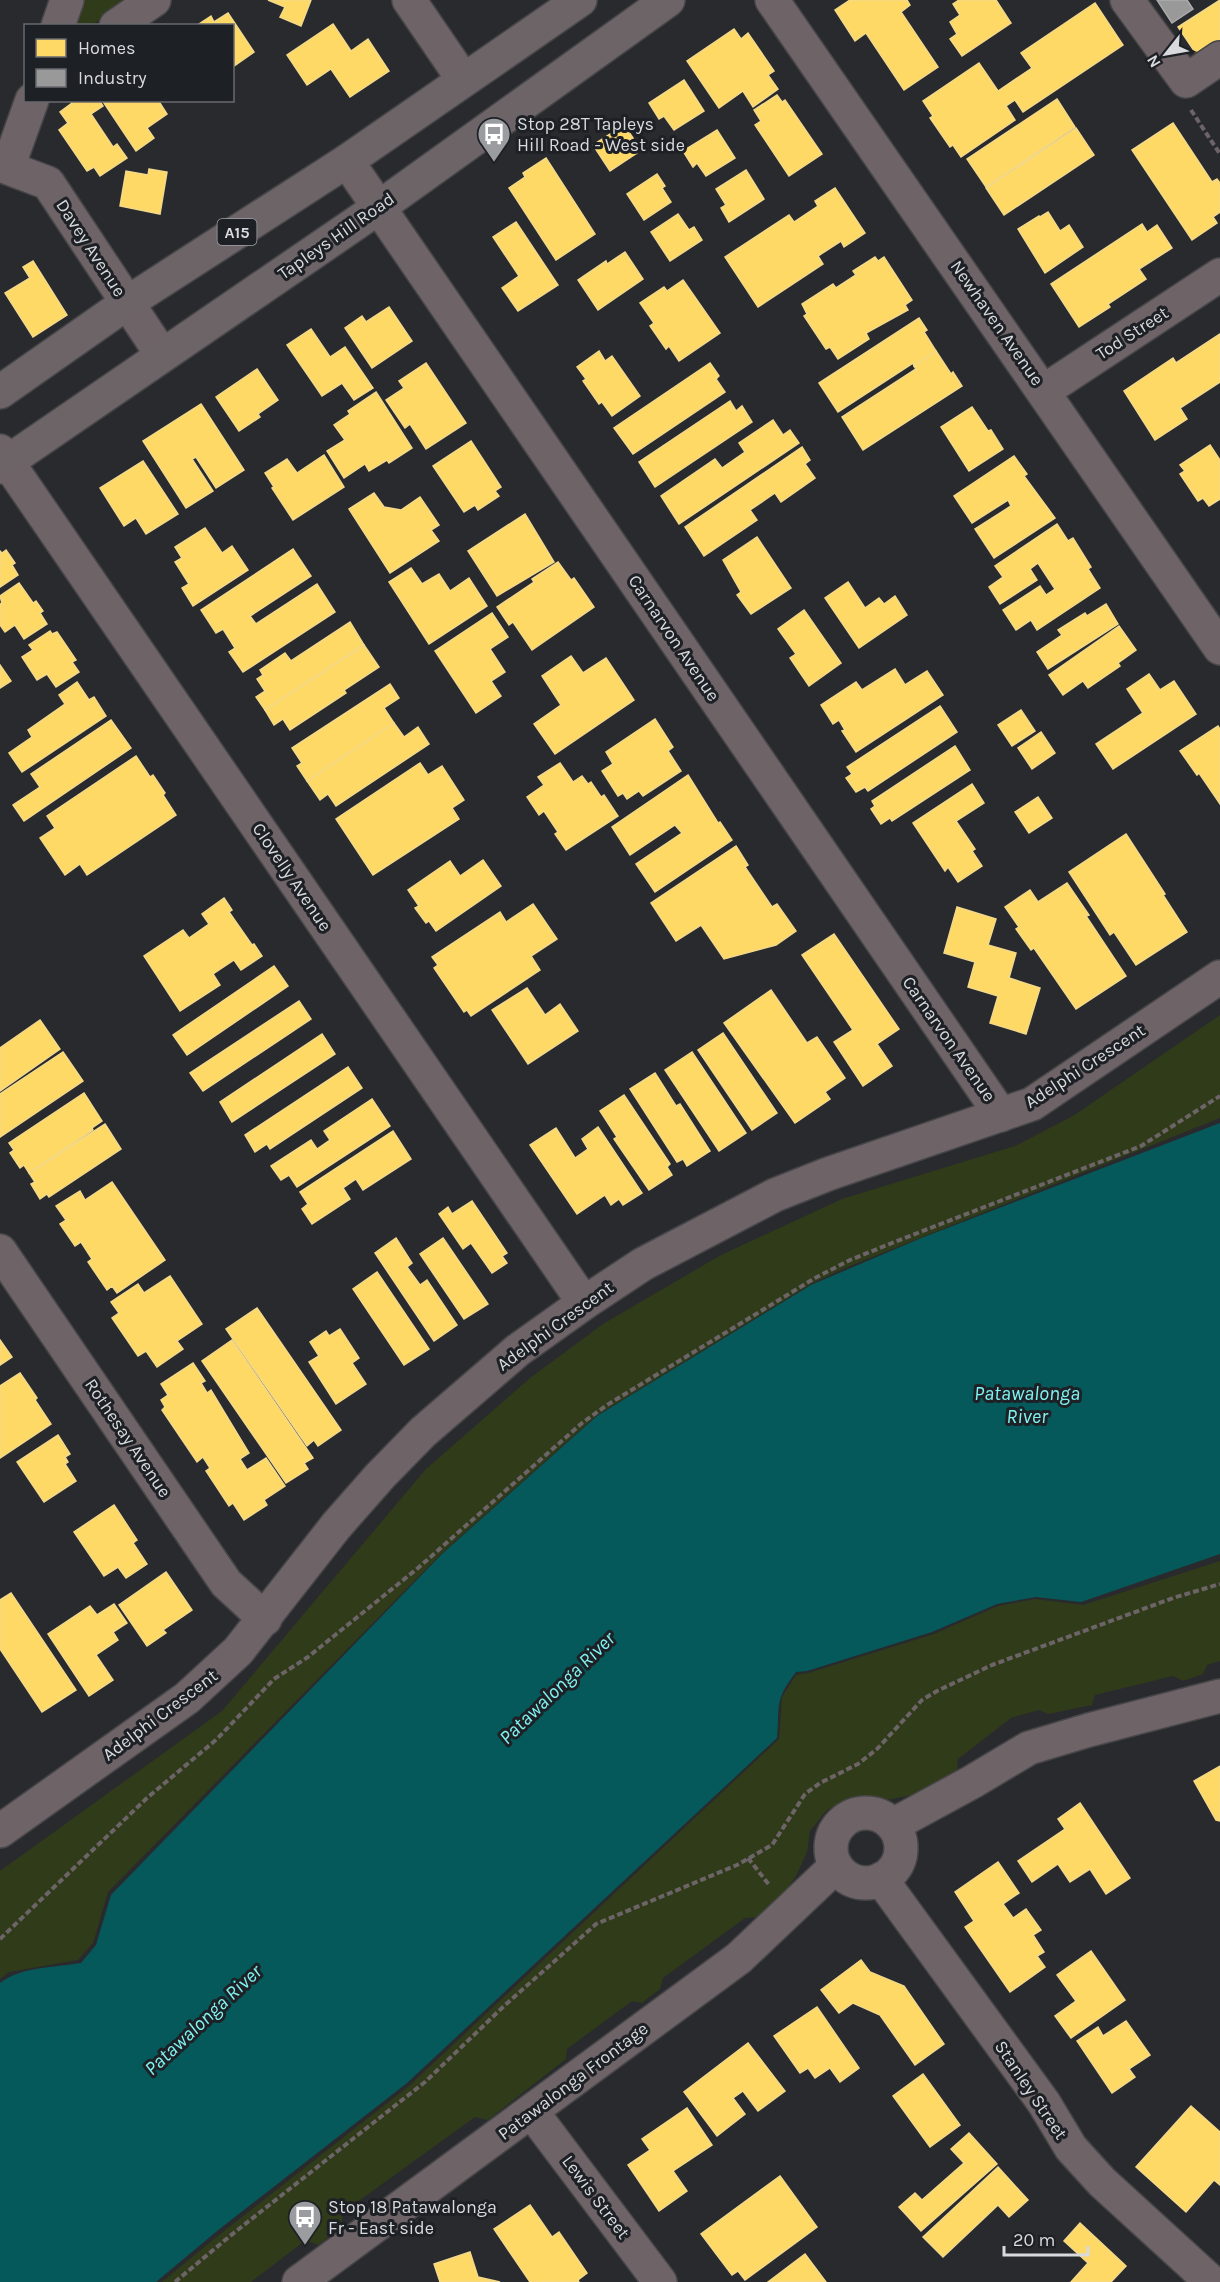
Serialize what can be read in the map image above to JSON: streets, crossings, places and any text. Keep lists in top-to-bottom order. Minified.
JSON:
{"streets":{"main road":["A15","Tapleys Hill Road"],"street":["Davey Avenue","Newhaven Avenue","Tod Street","Carnarvon Avenue","Clovelly Avenue","Adelphi Crescent","Rothesay Avenue","Patawalonga Frontage","Stanley Street","Lewis Street"]},"crossings":[["A15","Davey Avenue"],["A15","Carnarvon Avenue"],["Tapleys Hill Road","Davey Avenue"],["Tapleys Hill Road","Carnarvon Avenue"],["Tapleys Hill Road","Clovelly Avenue"],["Newhaven Avenue","Tod Street"],["Carnarvon Avenue","Adelphi Crescent"],["Clovelly Avenue","Adelphi Crescent"],["Adelphi Crescent","Rothesay Avenue"],["Patawalonga Frontage","Stanley Street"],["Patawalonga Frontage","Lewis Street"]],"water":["Patawalonga River"],"places":{"bus stop":["Stop 28T Tapleys Hill Road - West side","Stop 18 Patawalonga Fr - East side"]},"legend":["Homes","Industry"],"scale_bar":"20 m","north":"bottom left"}
